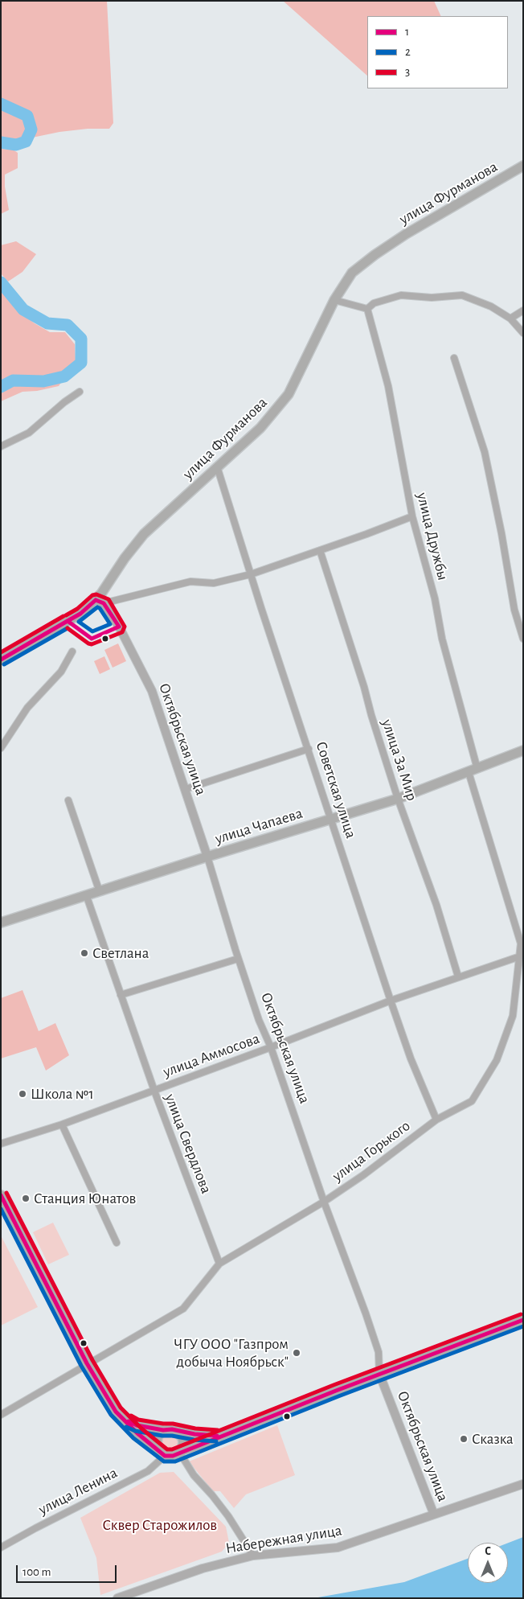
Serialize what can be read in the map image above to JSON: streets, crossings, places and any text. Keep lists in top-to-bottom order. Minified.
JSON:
{"streets":{"main road":["улица Фурманова","улица Чапаева"],"street":["улица Дружбы","Октябрьская улица","улица За Мир","Советская улица","улица Аммосова","улица Свердлова","улица Горького","улица Ленина","Набережная улица"]},"crossings":[["улица Фурманова","Октябрьская улица"],["улица Фурманова","Советская улица"],["улица Дружбы","улица Чапаева"],["улица Дружбы","улица Горького"],["Октябрьская улица","улица Чапаева"],["Октябрьская улица","улица Аммосова"],["Октябрьская улица","улица Горького"],["Октябрьская улица","Набережная улица"],["улица За Мир","улица Чапаева"],["улица За Мир","улица Аммосова"],["Советская улица","улица Чапаева"],["Советская улица","улица Аммосова"],["Советская улица","улица Горького"],["улица Чапаева","улица Свердлова"],["улица Чапаева","улица Горького"],["улица Аммосова","улица Свердлова"],["улица Аммосова","улица Горького"],["улица Свердлова","улица Горького"]],"parks":["Cквер Старожилов"],"places":["Светлана","Школа №1","Станция Юнатов","ЧГУ ООО \"Газпром добыча Ноябрьск\"","Сказка"],"lines":["transit line 3","transit line 1","transit line 2"],"legend":["1","2","3"],"scale_bar":"100 m","north":"top"}
